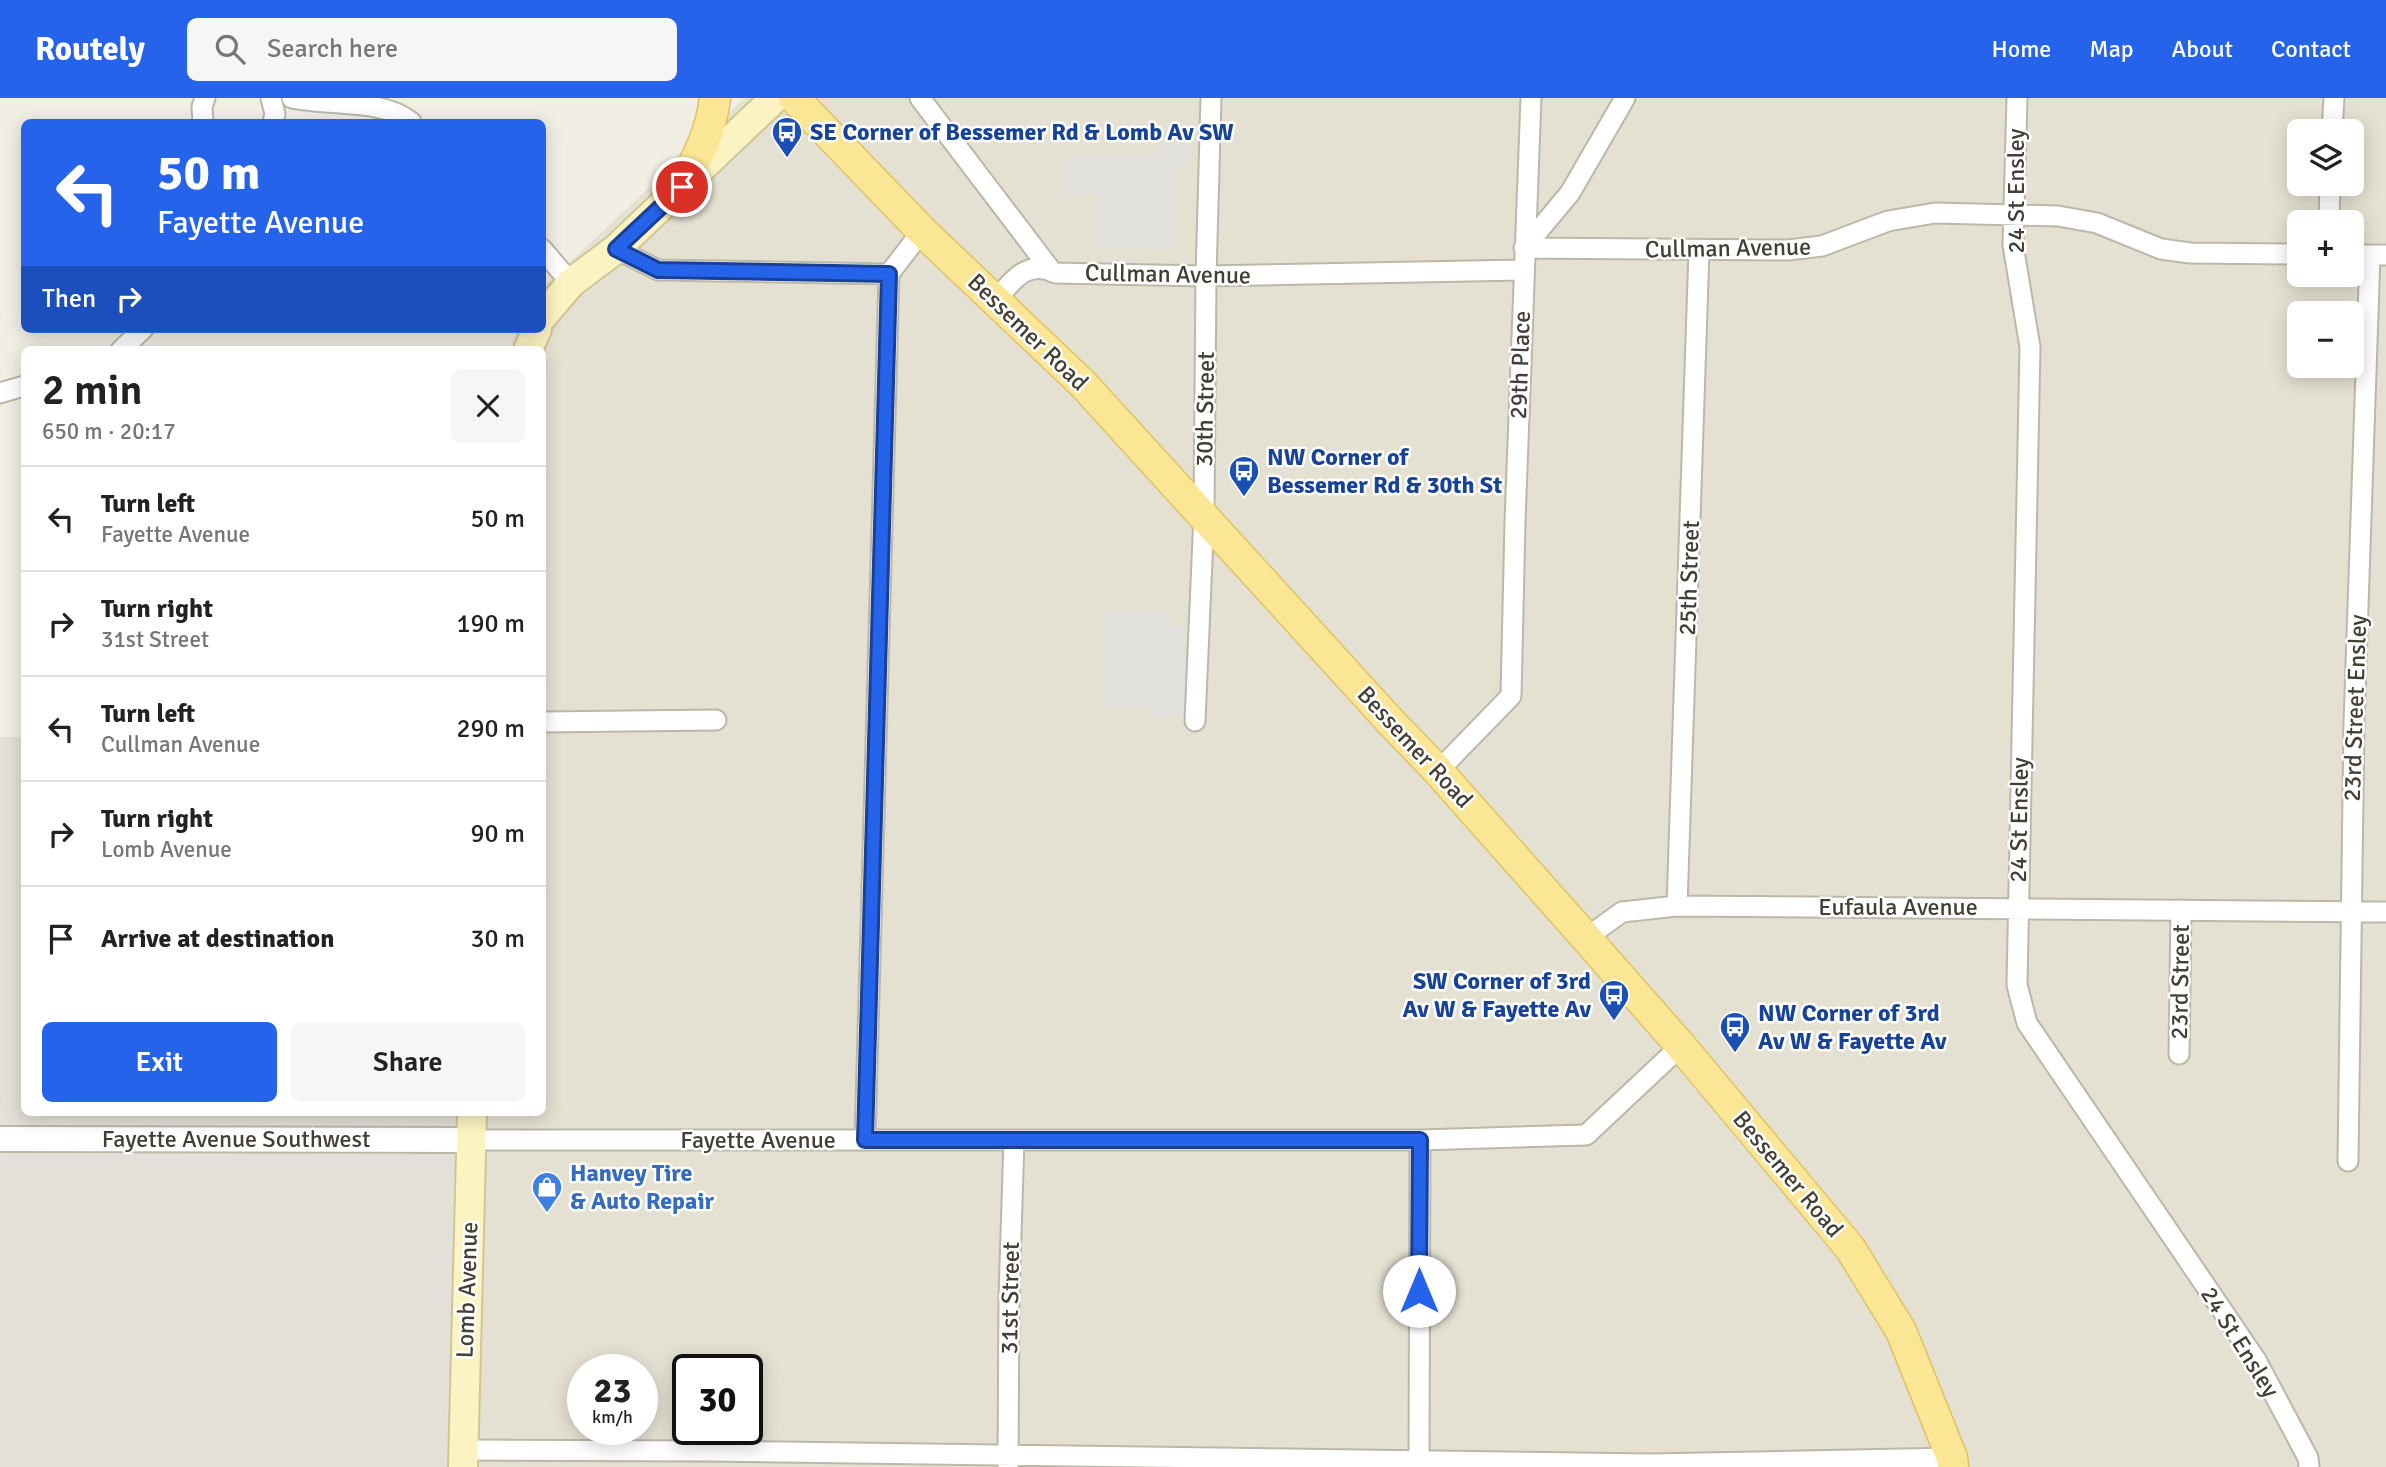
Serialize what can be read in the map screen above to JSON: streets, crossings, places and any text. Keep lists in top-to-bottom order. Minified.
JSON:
{"streets":{"main road":["Bessemer Road","Lomb Avenue"],"street":["24 St Ensley","Cullman Avenue","29th Place","30th Street","25th Street","23rd Street Ensley","Eufaula Avenue","23rd Street","Fayette Avenue Southwest","Fayette Avenue","31st Street"]},"crossings":[["24 St Ensley","Cullman Avenue"],["24 St Ensley","Eufaula Avenue"],["Cullman Avenue","Bessemer Road"],["Cullman Avenue","29th Place"],["Cullman Avenue","30th Street"],["Cullman Avenue","25th Street"],["Bessemer Road","29th Place"],["Bessemer Road","30th Street"],["Bessemer Road","Eufaula Avenue"],["Bessemer Road","Fayette Avenue"],["25th Street","Eufaula Avenue"],["23rd Street Ensley","Eufaula Avenue"],["Eufaula Avenue","23rd Street"],["Fayette Avenue Southwest","Fayette Avenue"],["Fayette Avenue Southwest","Lomb Avenue"],["Fayette Avenue","Lomb Avenue"],["Fayette Avenue","31st Street"]],"places":{"bus stop":["SE Corner of Bessemer Rd & Lomb Av SW","NW Corner of Bessemer Rd & 30th St","SW Corner of 3rd Av W & Fayette Av","NW Corner of 3rd Av W & Fayette Av"],"shop":["Hanvey Tire & Auto Repair"]},"page":{"header":"Routely","search":"Search here","nav":["Home","Map","About","Contact"],"map_buttons":["+","−"],"turn":["50 m","Fayette Avenue"],"then":"Then","heading":["2 min","650 m · 20:17"],"list":[{"name":"Turn left","note":"Fayette Avenue","value":"50 m"},{"name":"Turn right","note":"31st Street","value":"190 m"},{"name":"Turn left","note":"Cullman Avenue","value":"290 m"},{"name":"Turn right","note":"Lomb Avenue","value":"90 m"},{"name":"Arrive at destination","value":"30 m"}],"buttons":["Exit","Share"],"speed":"23 km/h","limit":"30"}}
